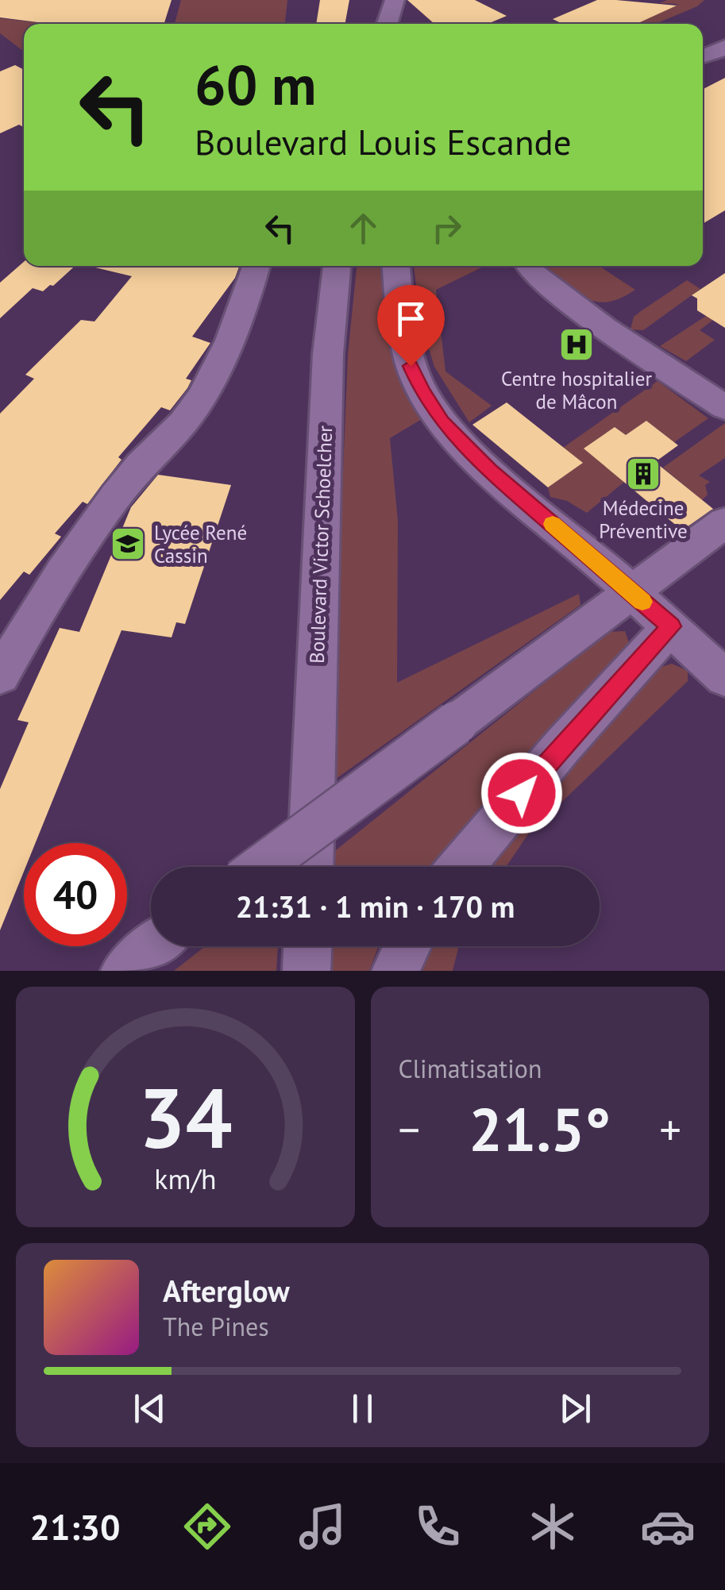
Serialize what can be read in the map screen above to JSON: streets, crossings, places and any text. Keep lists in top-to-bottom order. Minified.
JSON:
{"streets":{"street":["Boulevard Victor Schoelcher"]},"places":{"hospital":["Centre hospitalier de Mâcon"],"building":["Médecine Préventive"],"school or university":["Lycée René Cassin"]},"page":{"turn":["60 m","Boulevard Louis Escande"],"limit":"40","trip":"21:31 · 1 min · 170 m","tile":"Climatisation","heat":["−","21.5°","+"],"song":["Afterglow","The Pines"],"tabs":"21:30","gauge":["34","km/h"]}}
